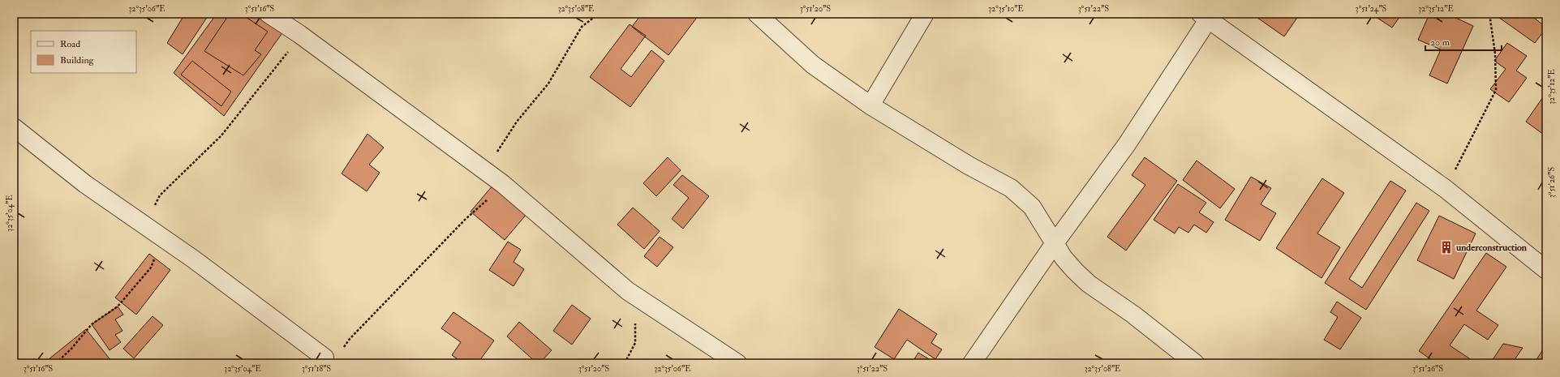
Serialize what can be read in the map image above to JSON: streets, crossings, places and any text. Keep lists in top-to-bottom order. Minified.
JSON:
{"places":{"building":["underconstruction"]},"legend":["Road","Building"],"scale_bar":"20 m","coordinates":["32°35'06\"E","3°51'16\"S","32°35'08\"E","3°51'20\"S","32°35'10\"E","3°51'22\"S","3°51'24\"S","32°35'12\"E","3°51'26\"S","32°35'04\"E","3°51'18\"S"]}
